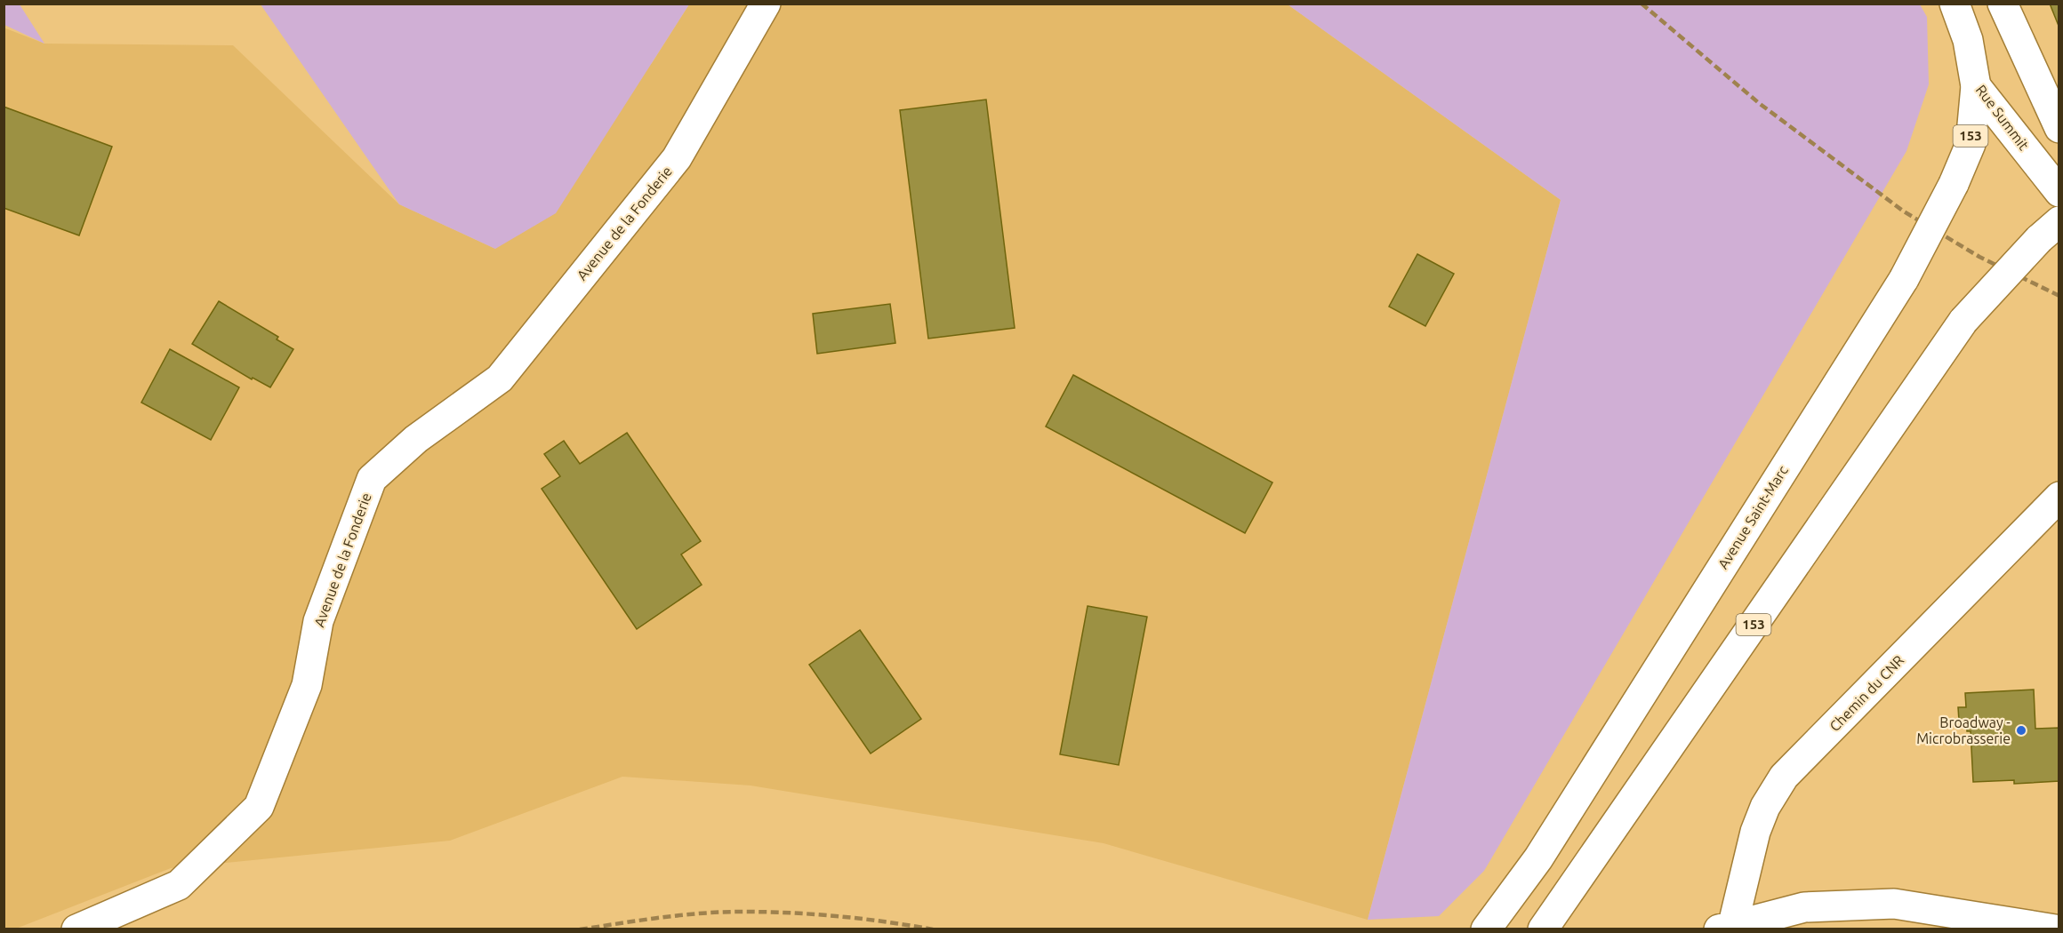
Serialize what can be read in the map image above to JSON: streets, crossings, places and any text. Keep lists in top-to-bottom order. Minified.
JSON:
{"streets":{"main road":["Rue Summit","153","Avenue de la Fonderie","Avenue Saint-Marc","Chemin du CNR"]},"crossings":[["Rue Summit","Avenue Saint-Marc"]],"places":["Broadway - Microbrasserie"]}
